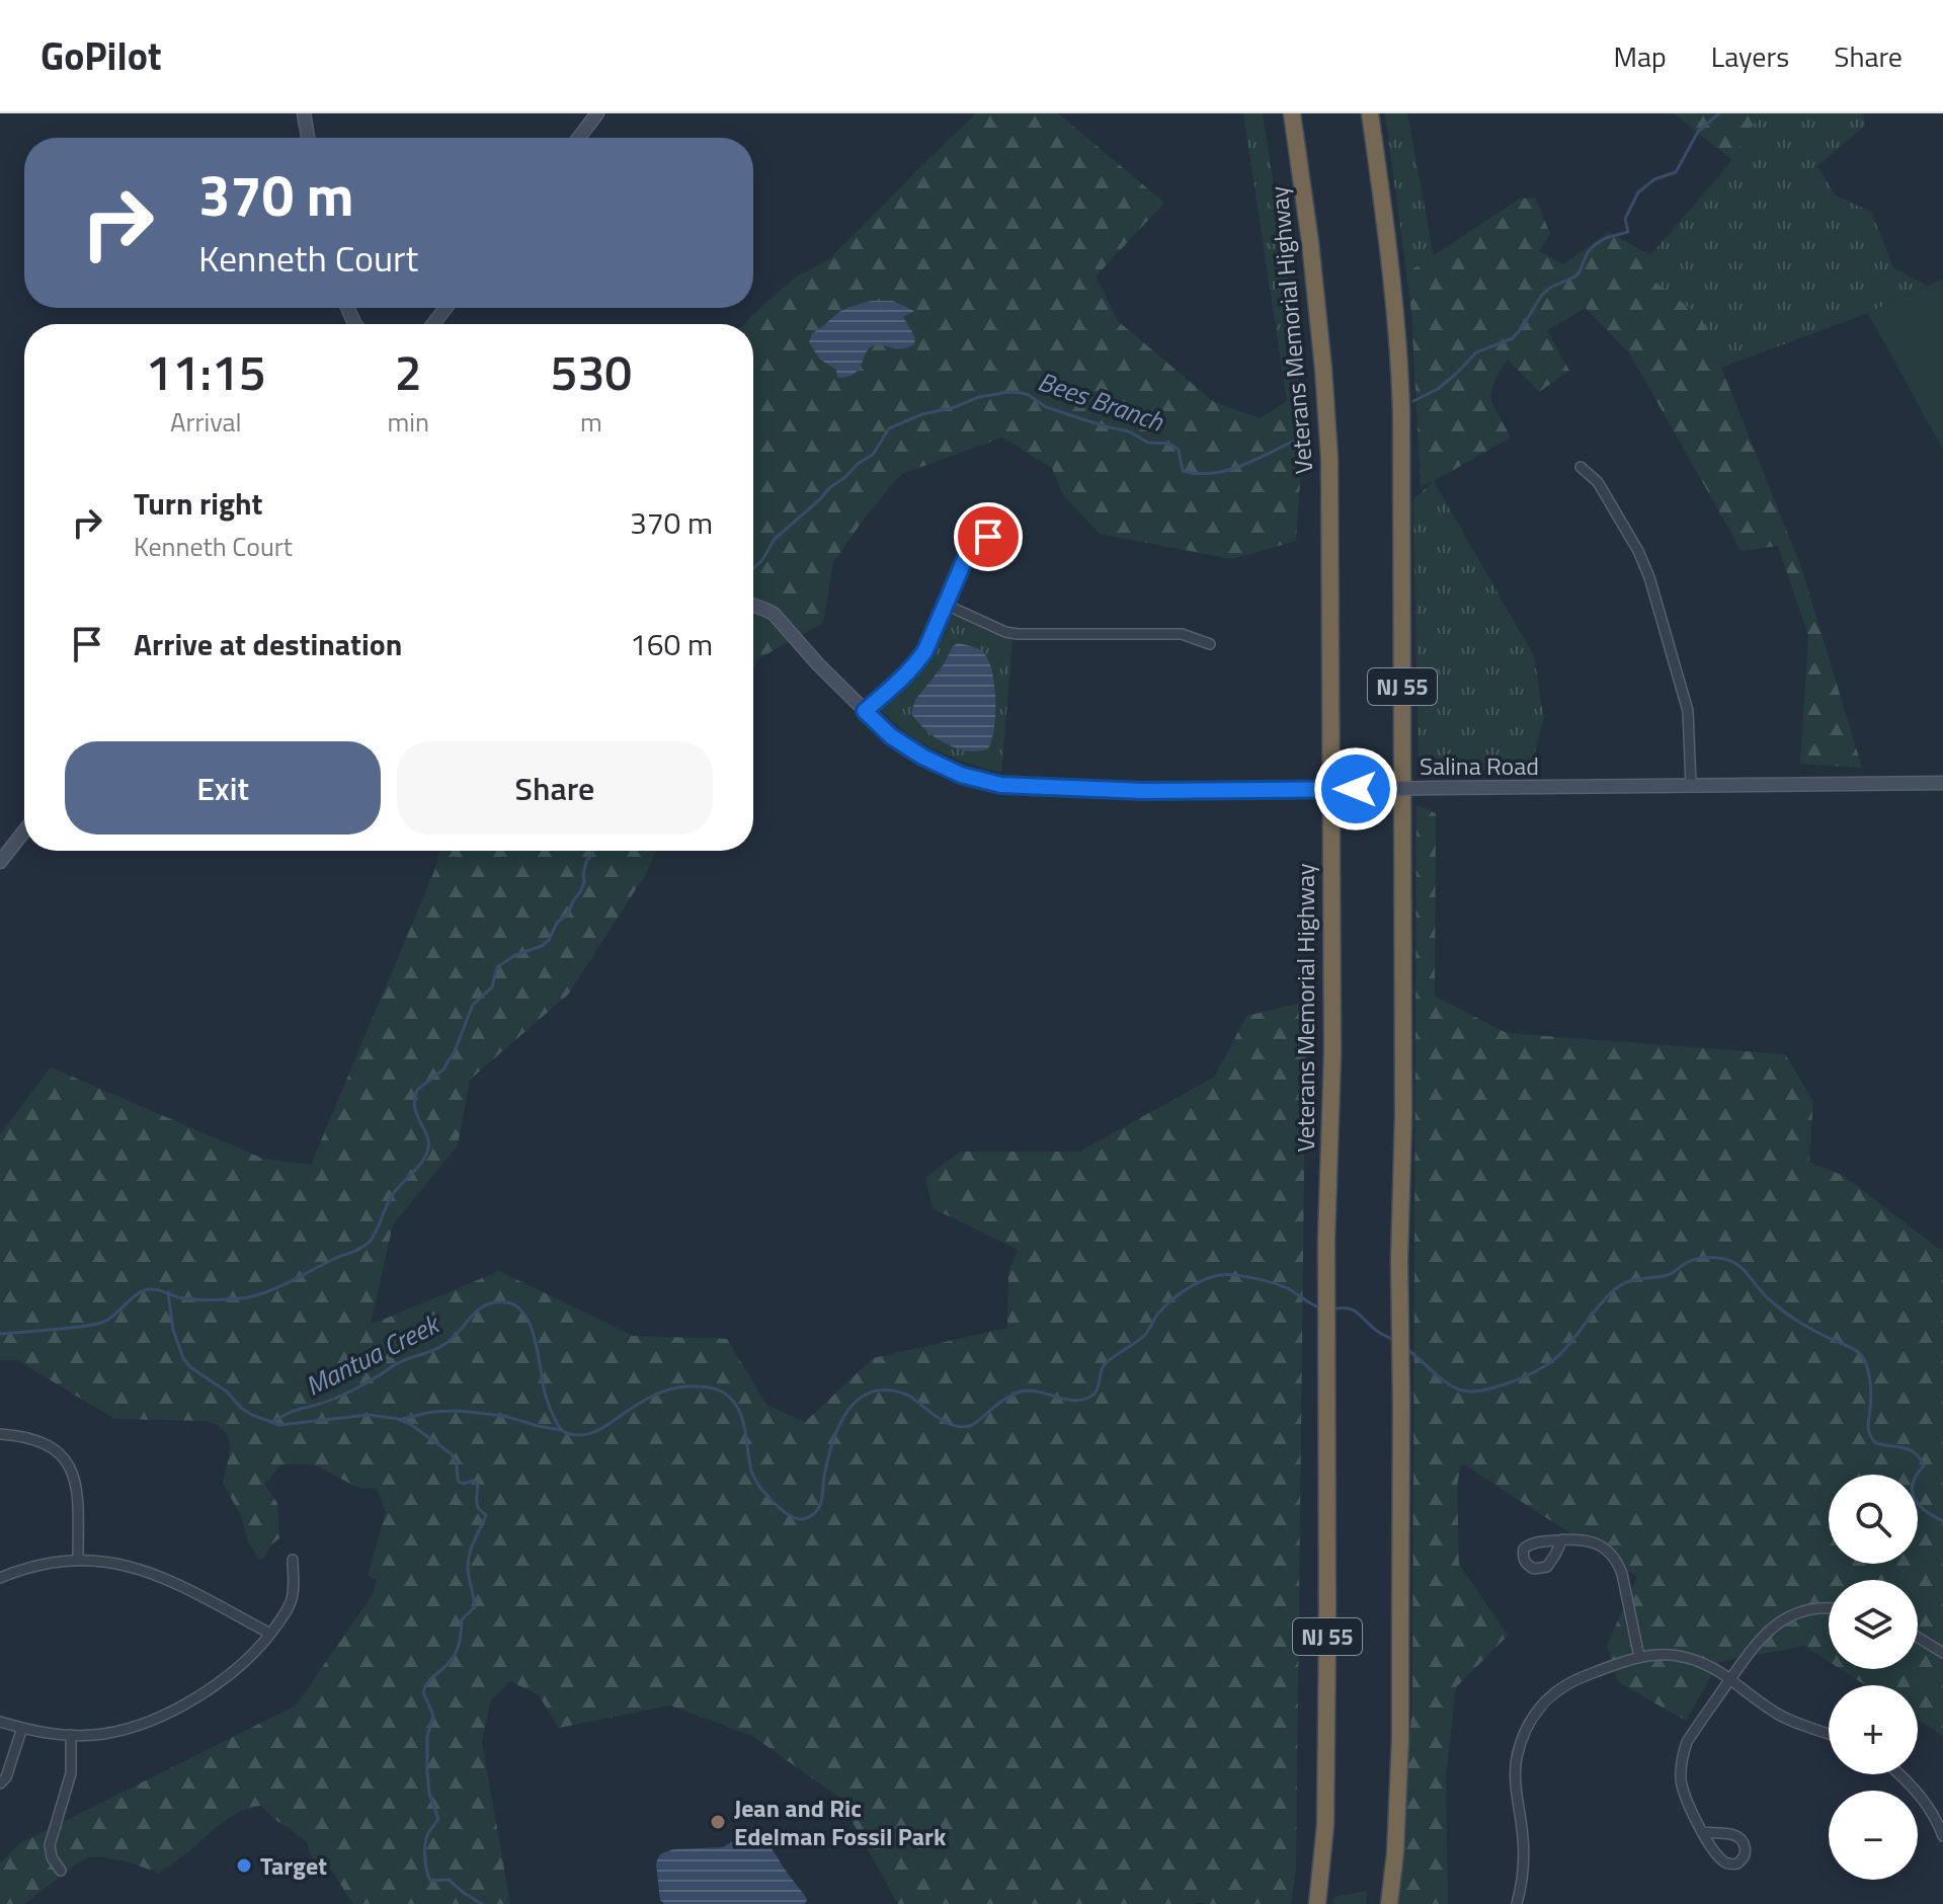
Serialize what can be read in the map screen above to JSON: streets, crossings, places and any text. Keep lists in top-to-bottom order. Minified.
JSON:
{"streets":{"highway":["Veterans Memorial Highway","NJ 55"],"street":["Salina Road"]},"water":["Bees Branch","Mantua Creek"],"places":["Jean and Ric Edelman Fossil Park","Target"],"page":{"header":"GoPilot","nav":["Map","Layers","Share"],"turn":["370 m","Kenneth Court"],"eta":["11:15","Arrival","2","min","530","m"],"list":[{"name":"Turn right","note":"Kenneth Court","value":"370 m"},{"name":"Arrive at destination","value":"160 m"}],"buttons":["Exit","Share"],"map_buttons":["+","−"]}}
